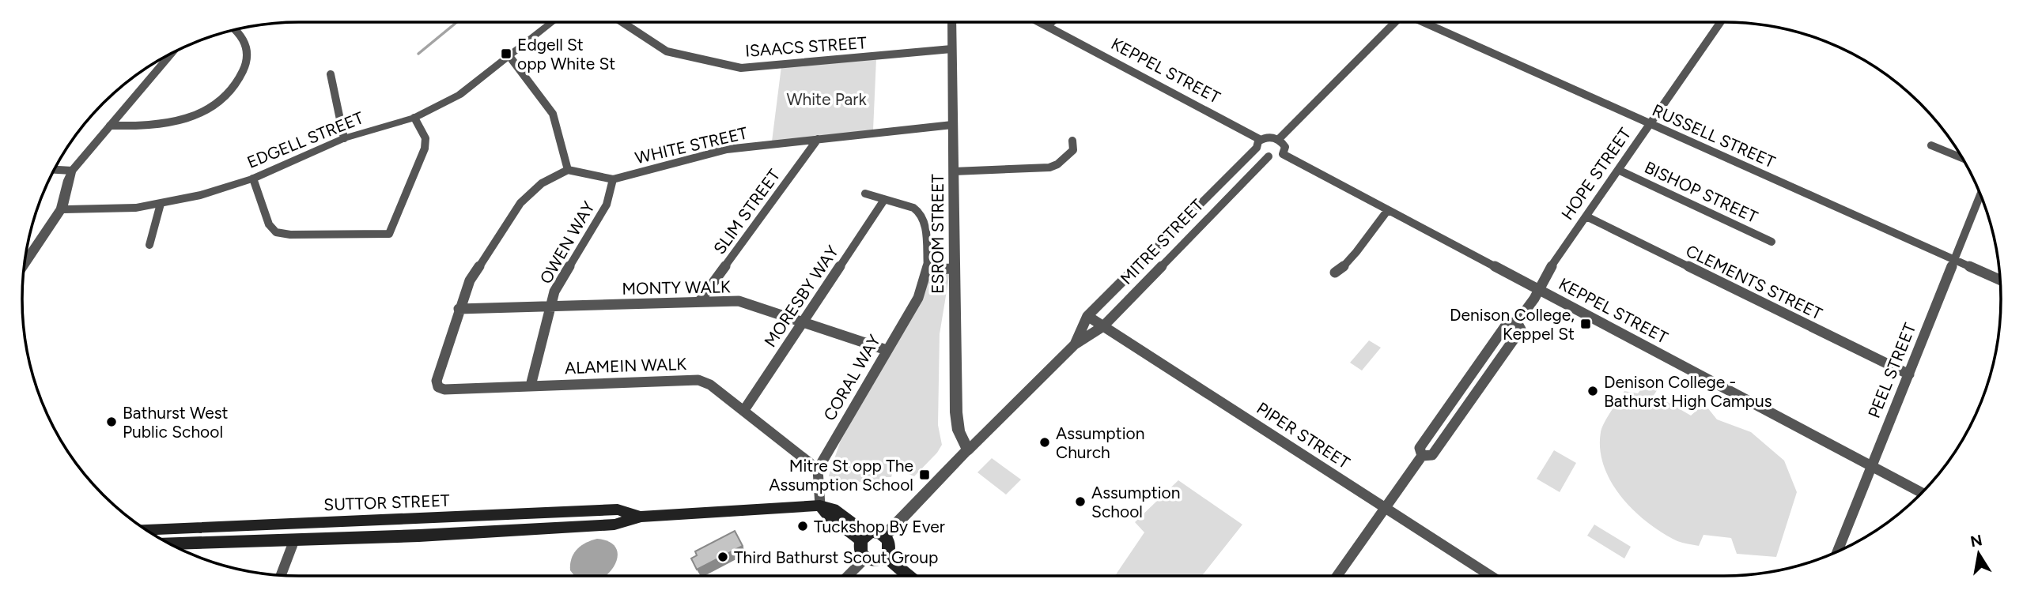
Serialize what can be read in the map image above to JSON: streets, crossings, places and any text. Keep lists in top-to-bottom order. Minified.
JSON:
{"streets":{"main road":["SUTTOR STREET"],"street":["ISAACS STREET","KEPPEL STREET","RUSSELL STREET","EDGELL STREET","WHITE STREET","HOPE STREET","BISHOP STREET","SLIM STREET","ESROM STREET","MITRE STREET","OWEN WAY","CLEMENTS STREET","MONTY WALK","MORESBY WAY","ALAMEIN WALK","PEEL STREET","CORAL WAY","PIPER STREET"]},"crossings":[["ISAACS STREET","ESROM STREET"],["KEPPEL STREET","HOPE STREET"],["KEPPEL STREET","MITRE STREET"],["KEPPEL STREET","PEEL STREET"],["RUSSELL STREET","HOPE STREET"],["RUSSELL STREET","PEEL STREET"],["WHITE STREET","SLIM STREET"],["WHITE STREET","ESROM STREET"],["WHITE STREET","OWEN WAY"],["HOPE STREET","BISHOP STREET"],["HOPE STREET","CLEMENTS STREET"],["HOPE STREET","PIPER STREET"],["SLIM STREET","MONTY WALK"],["ESROM STREET","MITRE STREET"],["MITRE STREET","PIPER STREET"],["OWEN WAY","MONTY WALK"],["OWEN WAY","ALAMEIN WALK"],["CLEMENTS STREET","PEEL STREET"],["MONTY WALK","MORESBY WAY"],["MONTY WALK","ALAMEIN WALK"],["MONTY WALK","CORAL WAY"],["MORESBY WAY","ALAMEIN WALK"],["MORESBY WAY","CORAL WAY"],["ALAMEIN WALK","CORAL WAY"]],"parks":["White Park"],"places":{"transit":["Edgell St opp White St","Denison College, Keppel St","Mitre St opp The Assumption School"],"other":["Denison College - Bathurst High Campus","Bathurst West Public School","Assumption Church","Assumption School","Tuckshop By Ever","Third Bathurst Scout Group"]},"north":"top"}
